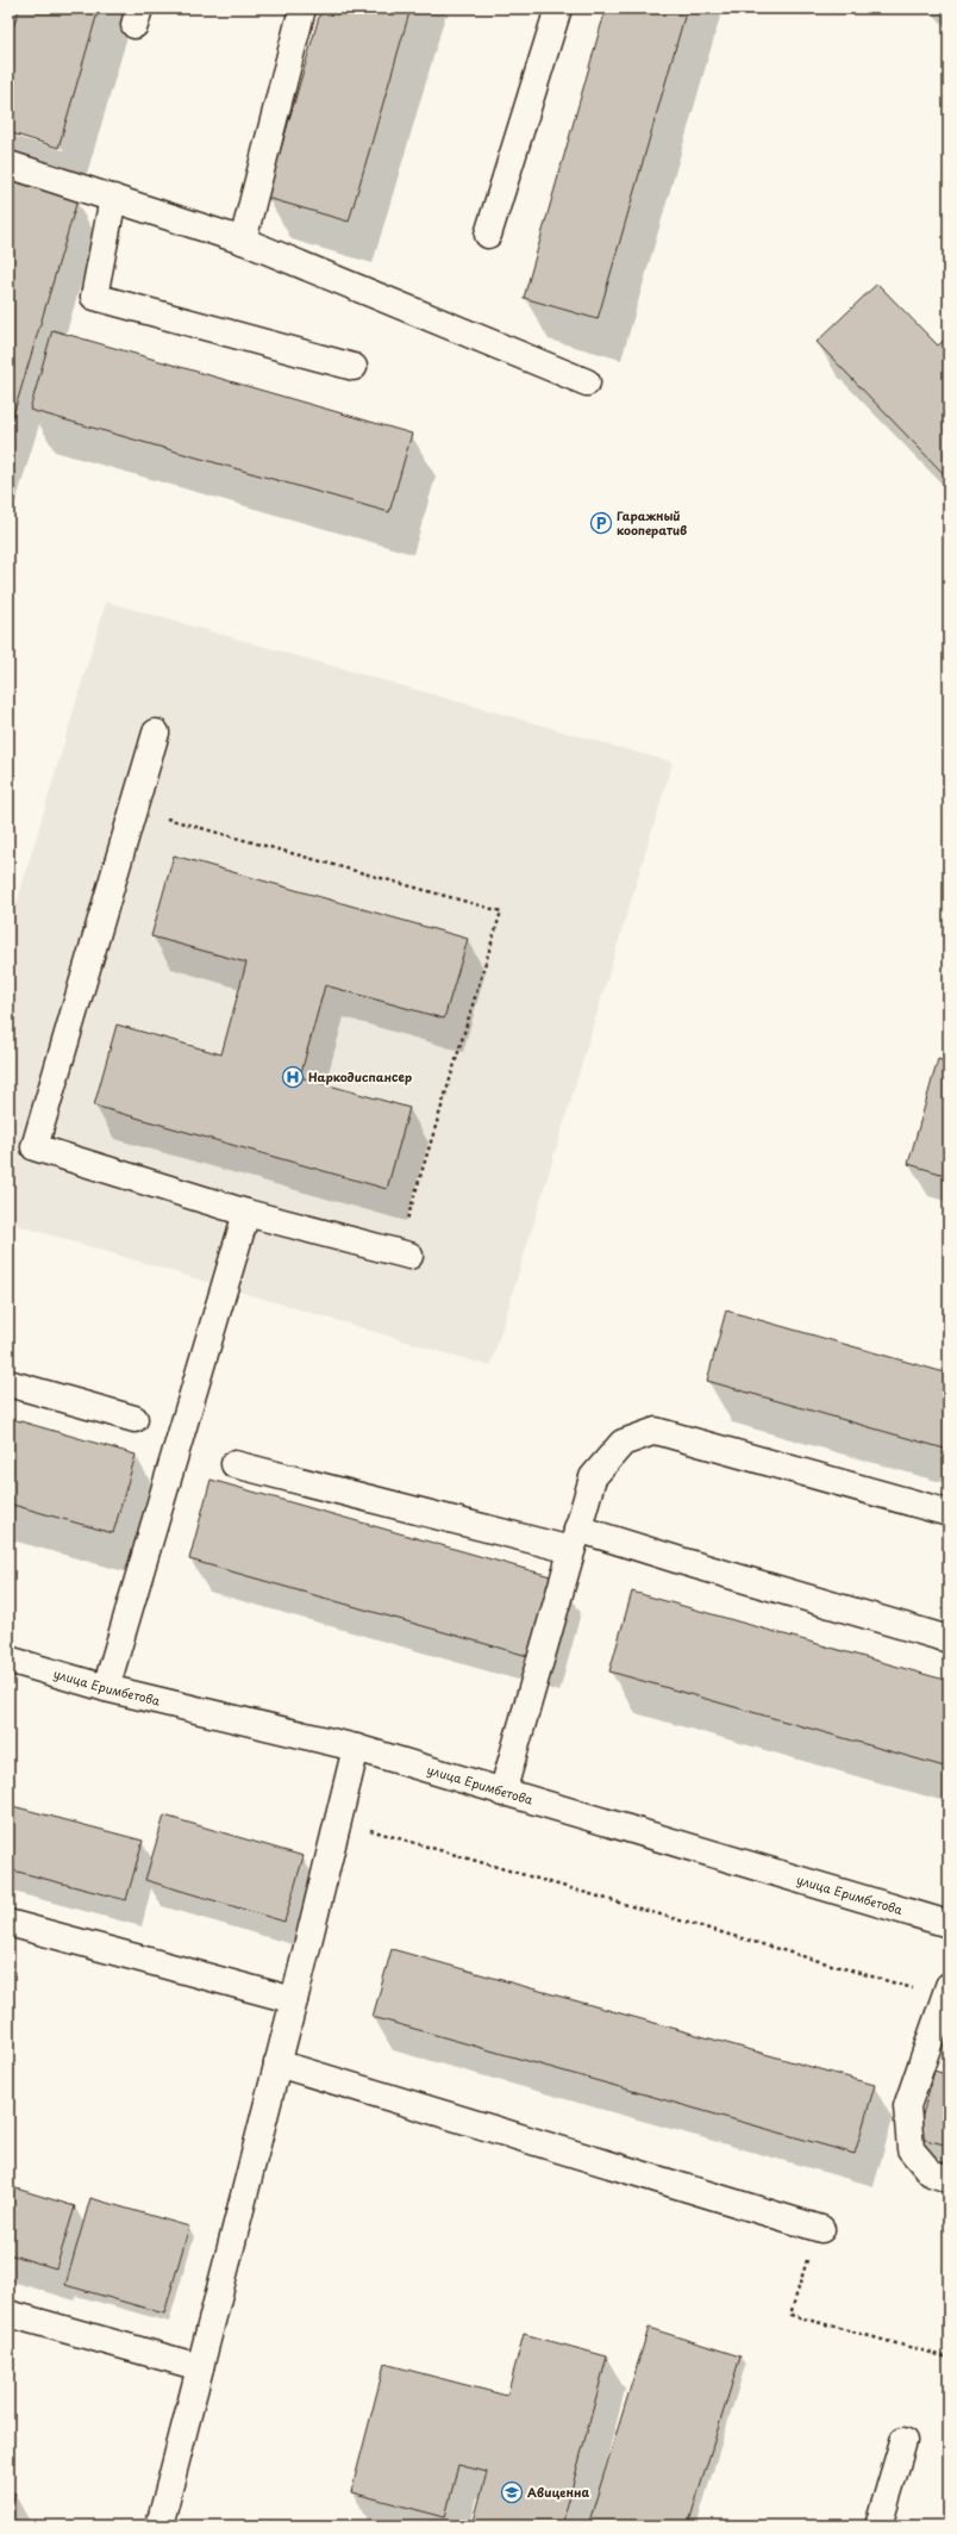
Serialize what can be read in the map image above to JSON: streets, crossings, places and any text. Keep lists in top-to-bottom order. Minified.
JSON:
{"streets":{"street":["улица Еримбетова"]},"places":{"parking":["Гаражный кооператив"],"hospital":["Наркодиспансер"],"school or university":["Авиценна"]}}
